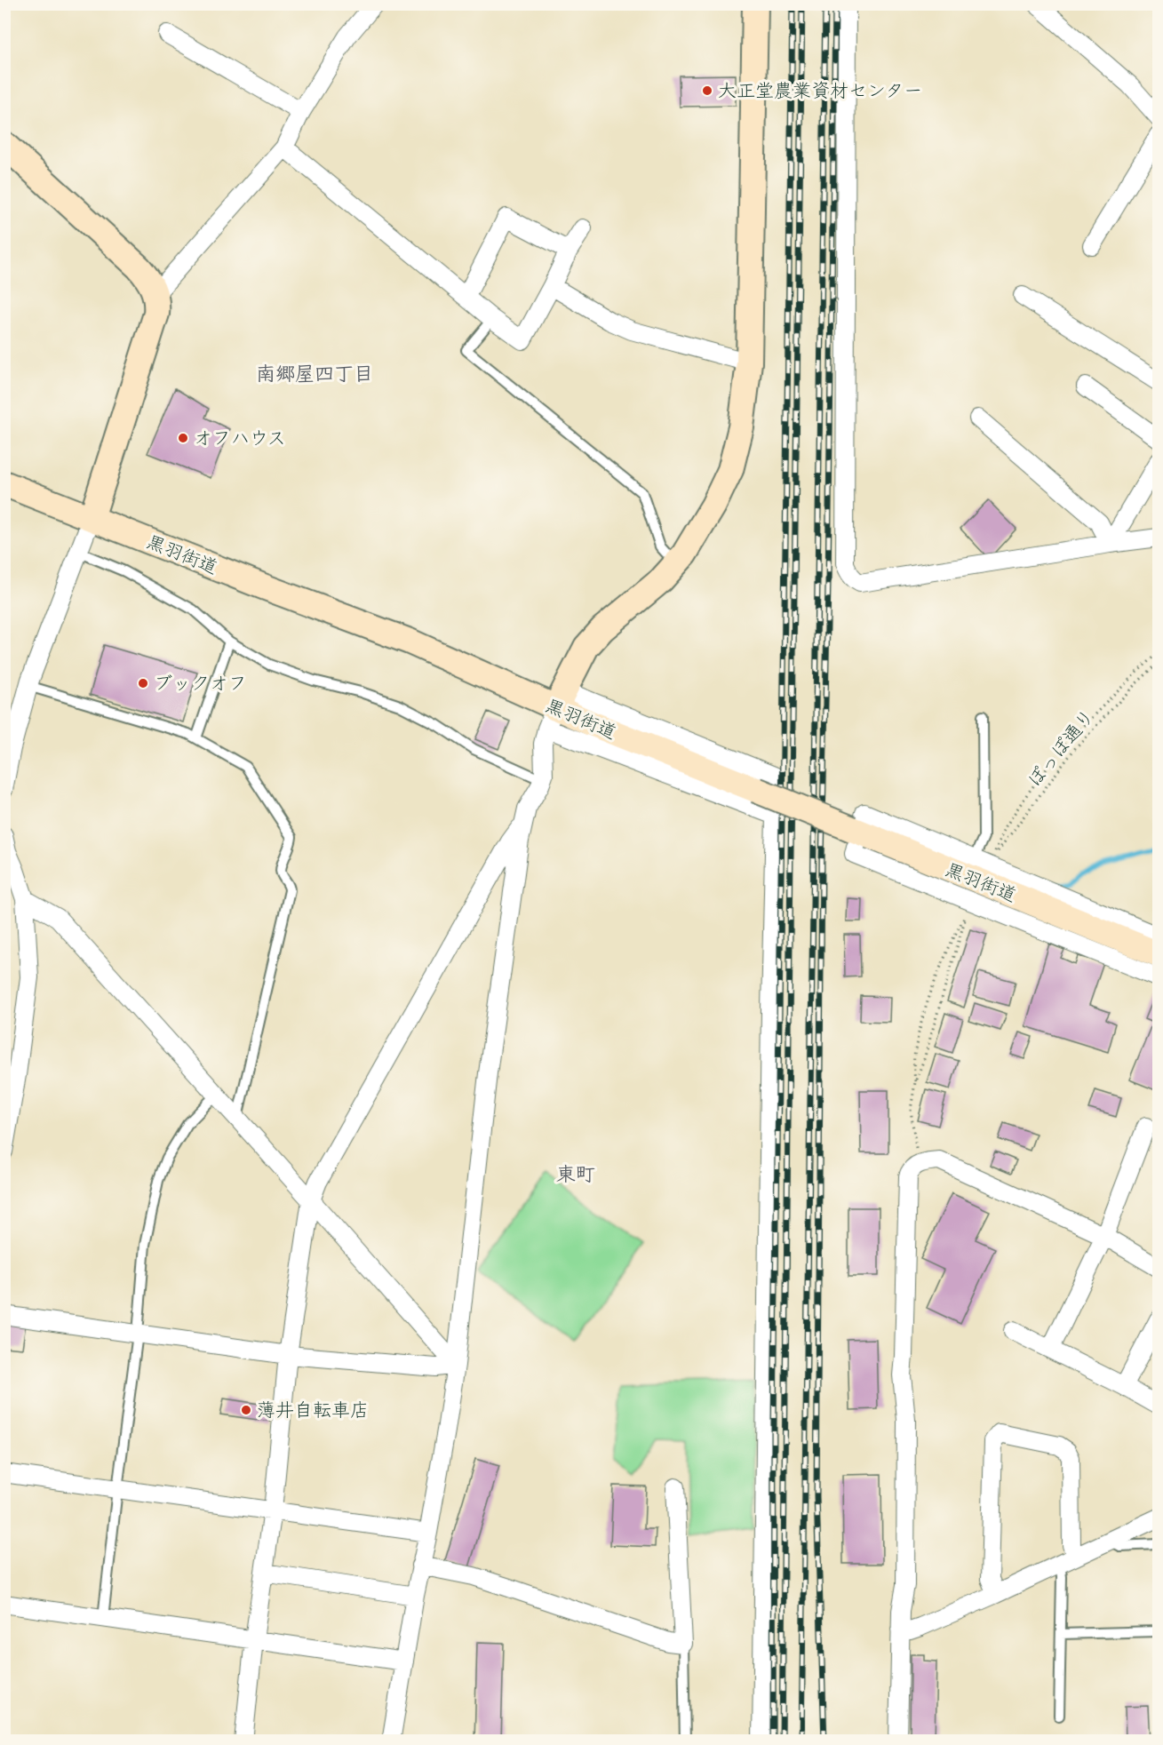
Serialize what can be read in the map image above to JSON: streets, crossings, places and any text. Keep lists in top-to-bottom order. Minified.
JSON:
{"streets":{"street":["黒羽街道"],"path":["ぽっぽ通り"]},"districts":["南郷屋四丁目","東町"],"places":["大正堂農業資材センター","オフハウス","ブックオフ","薄井自転車店"]}
